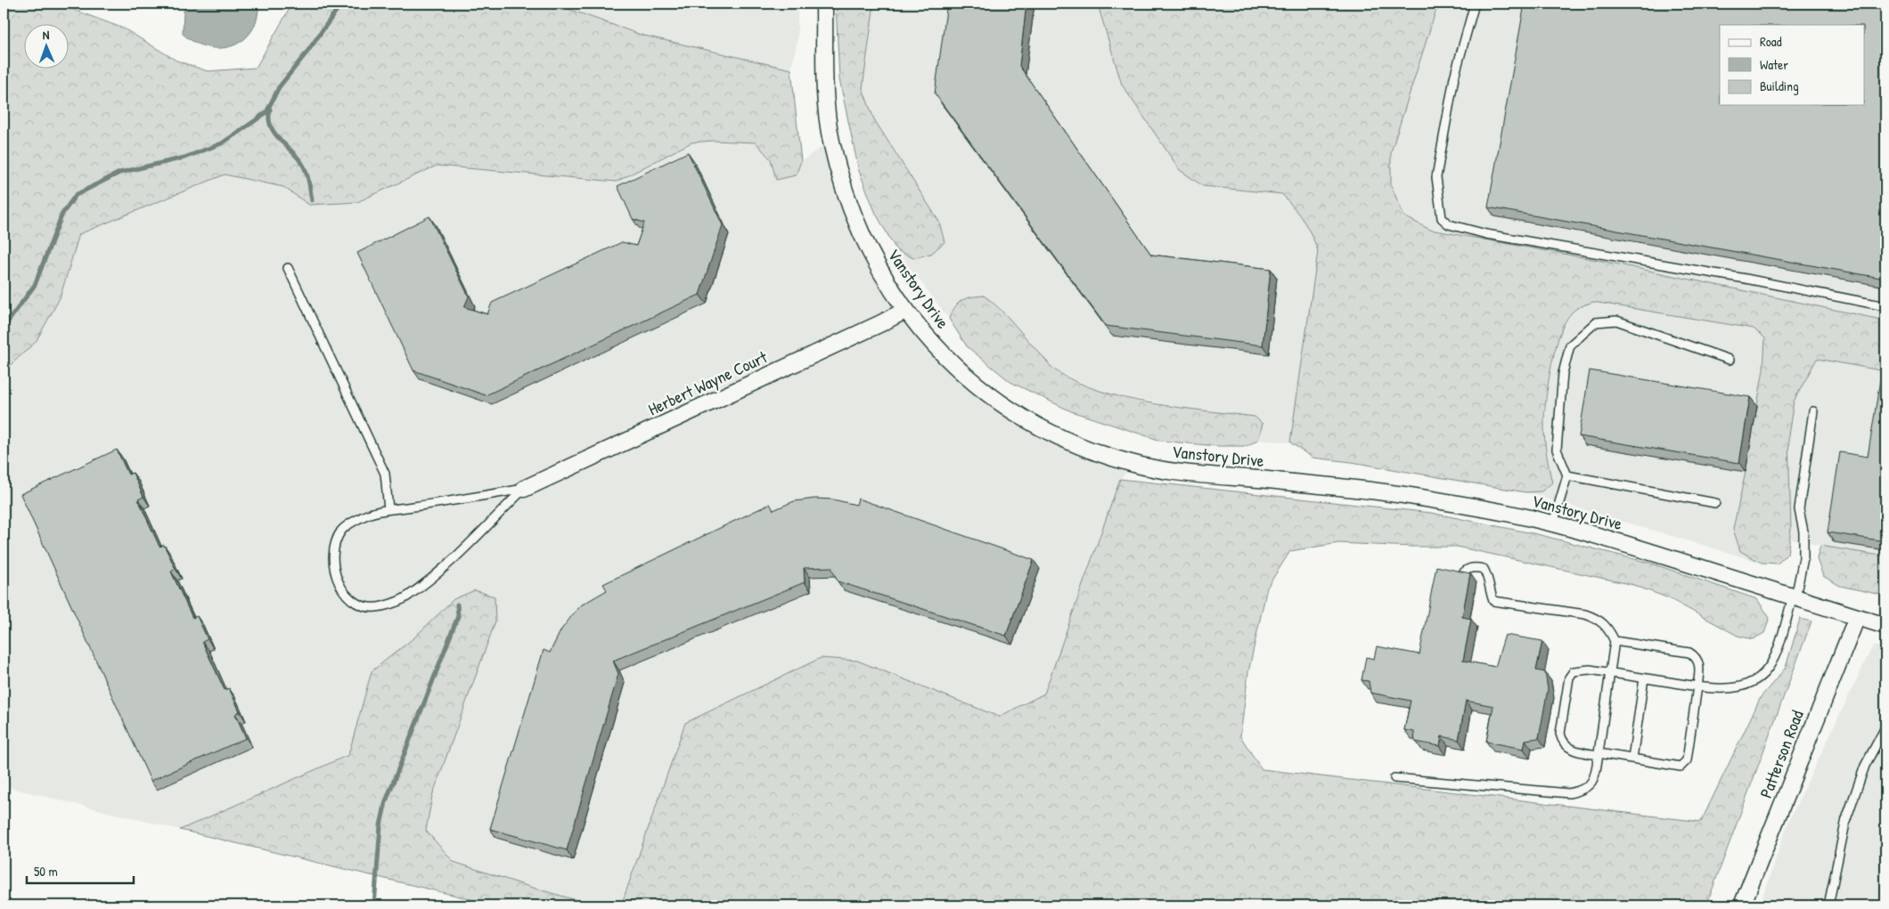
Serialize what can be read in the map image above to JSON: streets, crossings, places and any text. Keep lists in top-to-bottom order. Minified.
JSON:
{"streets":{"street":["Vanstory Drive","Herbert Wayne Court","Patterson Road"]},"crossings":[["Vanstory Drive","Herbert Wayne Court"],["Vanstory Drive","Patterson Road"]],"legend":["Road","Water","Building"],"scale_bar":"50 m","north":"top"}
